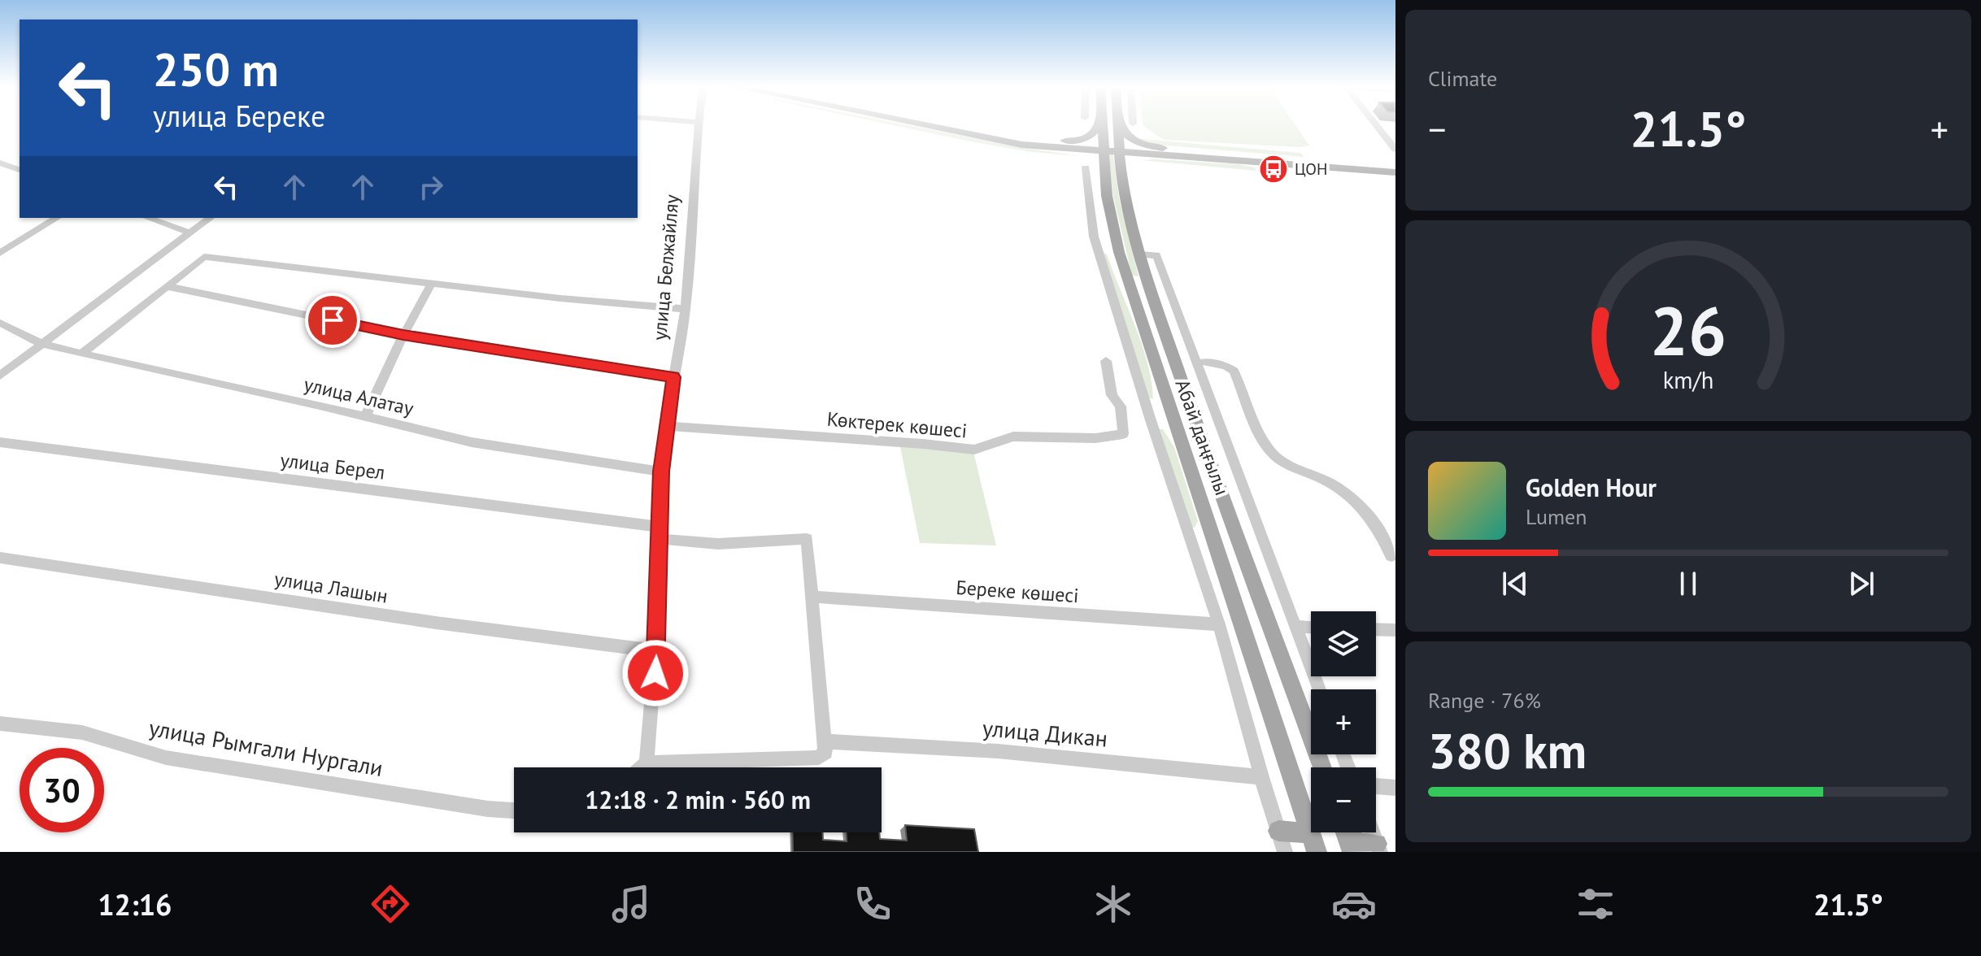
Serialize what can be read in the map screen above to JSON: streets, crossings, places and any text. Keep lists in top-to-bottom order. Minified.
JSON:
{"streets":{"main road":["Абай даңғылы"],"street":["улица Белжайляу","улица Алатау","Көктерек көшесі","улица Берел","улица Лашын","Береке көшесі","улица Дикан","улица Рымгали Нургали"]},"crossings":[["улица Белжайляу","улица Алатау"],["улица Белжайляу","Көктерек көшесі"],["улица Белжайляу","улица Берел"],["улица Белжайляу","улица Лашын"]],"places":{"bus stop":["ЦОН"]},"page":{"tile":["Climate",["Range · 76%","380 km"]],"turn":["250 m","улица Береке"],"heat":["−","21.5°","+"],"song":["Golden Hour","Lumen"],"map_buttons":["+","−"],"limit":"30","trip":"12:18 · 2 min · 560 m","tabs":["12:16","21.5°"],"gauge":["26","km/h"]}}
